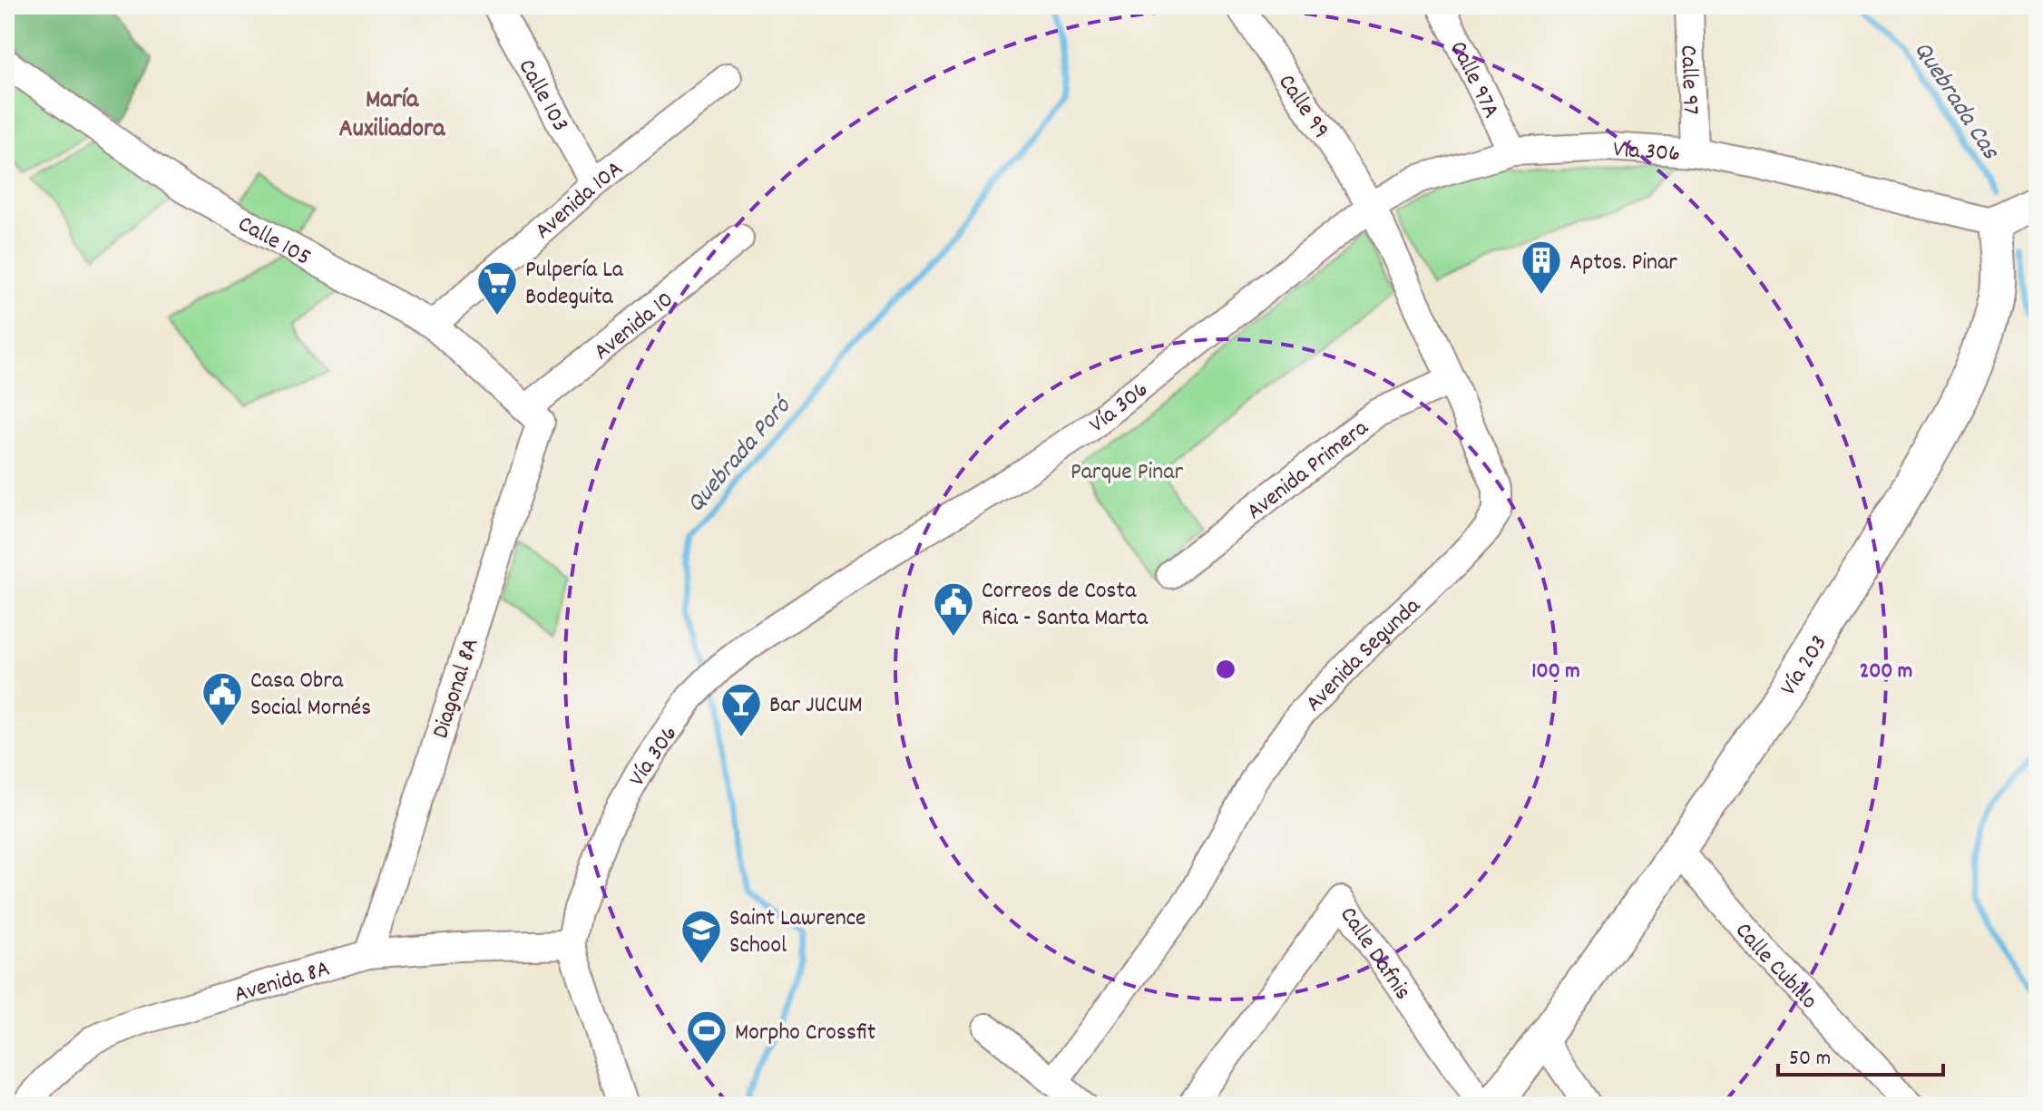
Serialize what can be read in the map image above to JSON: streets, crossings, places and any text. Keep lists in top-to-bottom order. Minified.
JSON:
{"streets":{"main road":["Vía 203"],"street":["Calle 97A","Calle 97","Calle 103","Calle 99","Vía 306","Avenida 10A","Calle 105","Avenida 10","Avenida Primera","Avenida Segunda","Diagonal 8A","Calle Dafnis","Calle Cubillo","Avenida 8A"]},"crossings":[["Calle 97A","Vía 306"],["Calle 97","Vía 306"],["Calle 103","Avenida 10A"],["Calle 99","Vía 306"],["Calle 99","Avenida Segunda"],["Vía 306","Avenida Segunda"],["Vía 306","Vía 203"],["Vía 306","Avenida 8A"],["Avenida 10A","Calle 105"],["Calle 105","Avenida 10"],["Calle 105","Diagonal 8A"],["Avenida 10","Diagonal 8A"],["Avenida Primera","Avenida Segunda"],["Vía 203","Calle Cubillo"],["Diagonal 8A","Avenida 8A"]],"districts":["María Auxiliadora"],"water":["Quebrada Cas","Quebrada Poró"],"parks":["Parque Pinar"],"places":{"building":["Aptos. Pinar"],"supermarket":["Pulpería La Bodeguita"],"public building":["Correos de Costa Rica - Santa Marta","Casa Obra Social Mornés"],"bar":["Bar JUCUM"],"school or university":["Saint Lawrence School"],"sports":["Morpho Crossfit"]},"scale_bar":"50 m","rings":["100 m","200 m"]}
